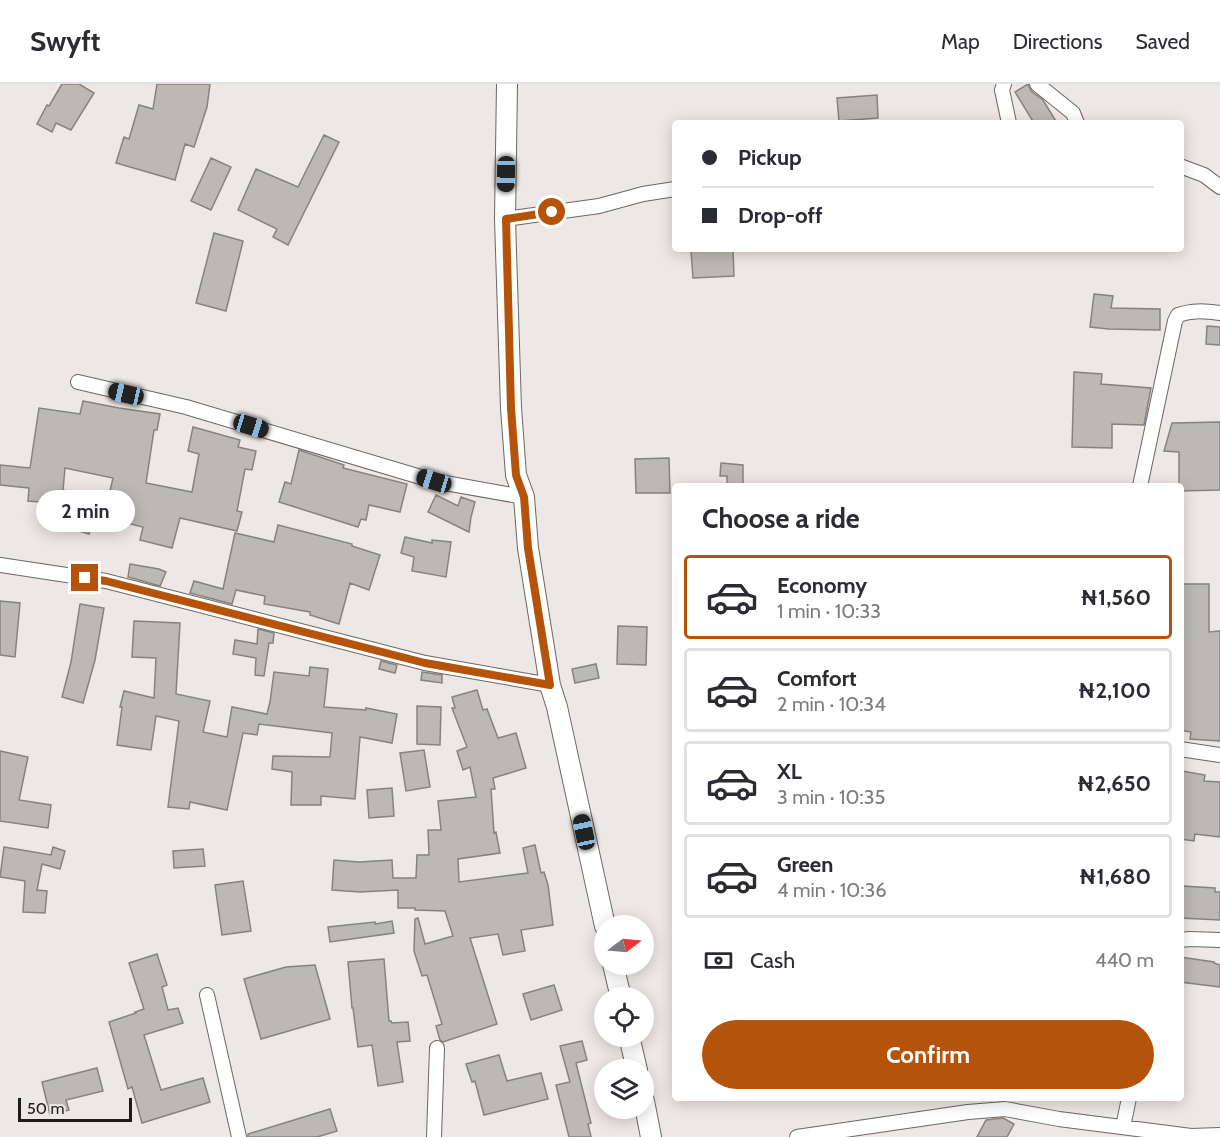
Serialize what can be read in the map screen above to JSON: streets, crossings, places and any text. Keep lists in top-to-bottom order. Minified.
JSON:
{"scale_bar":"50 m","north":"right","page":{"header":"Swyft","nav":["Map","Directions","Saved"],"banner":["Pickup","Drop-off"],"heading":"Choose a ride","bubble":"2 min","list":[{"name":"Economy","note":"1 min · 10:33","value":"₦1,560"},{"name":"Comfort","note":"2 min · 10:34","value":"₦2,100"},{"name":"XL","note":"3 min · 10:35","value":"₦2,650"},{"name":"Green","note":"4 min · 10:36","value":"₦1,680"}],"pay":["Cash","440 m"],"buttons":"Confirm","scale":"50 m"}}
